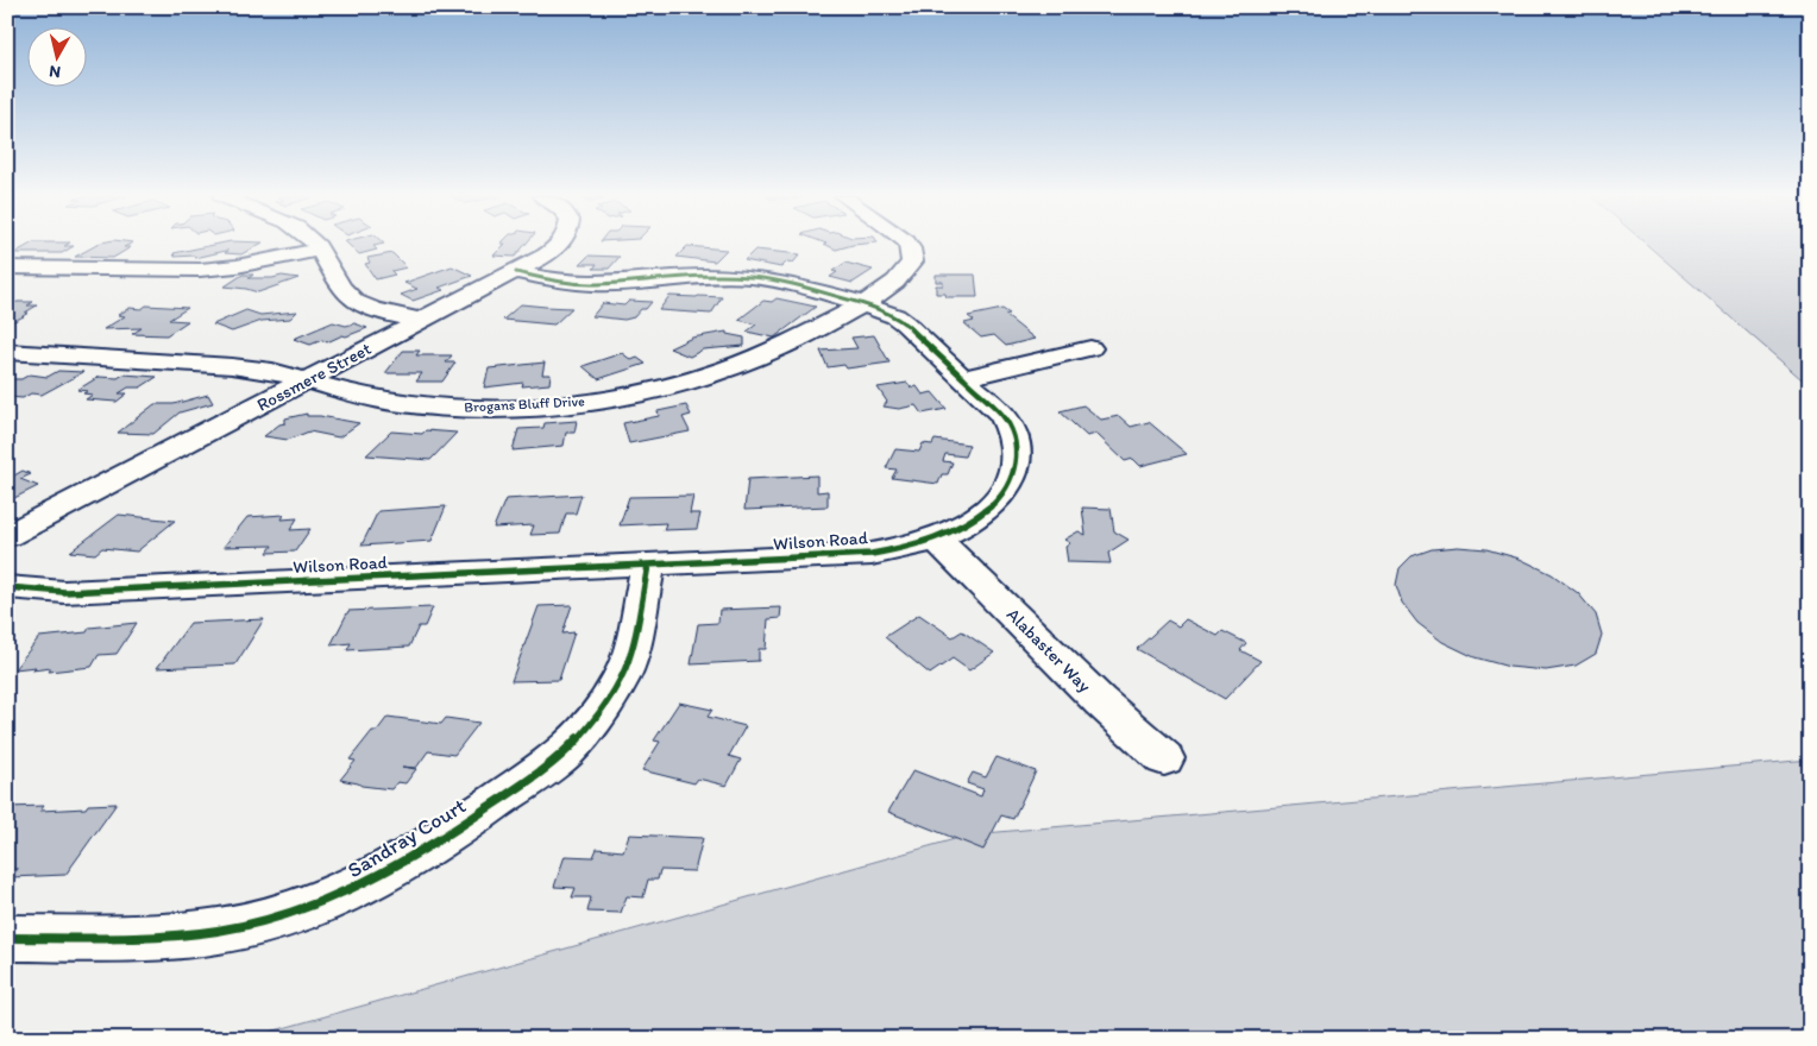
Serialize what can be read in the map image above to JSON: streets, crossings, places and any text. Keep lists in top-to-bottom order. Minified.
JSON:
{"streets":{"street":["Rossmere Street","Brogans Bluff Drive","Wilson Road","Alabaster Way","Sandray Court"]},"crossings":[["Rossmere Street","Brogans Bluff Drive"],["Rossmere Street","Wilson Road"],["Brogans Bluff Drive","Wilson Road"],["Wilson Road","Alabaster Way"],["Wilson Road","Sandray Court"]],"north":"bottom"}
